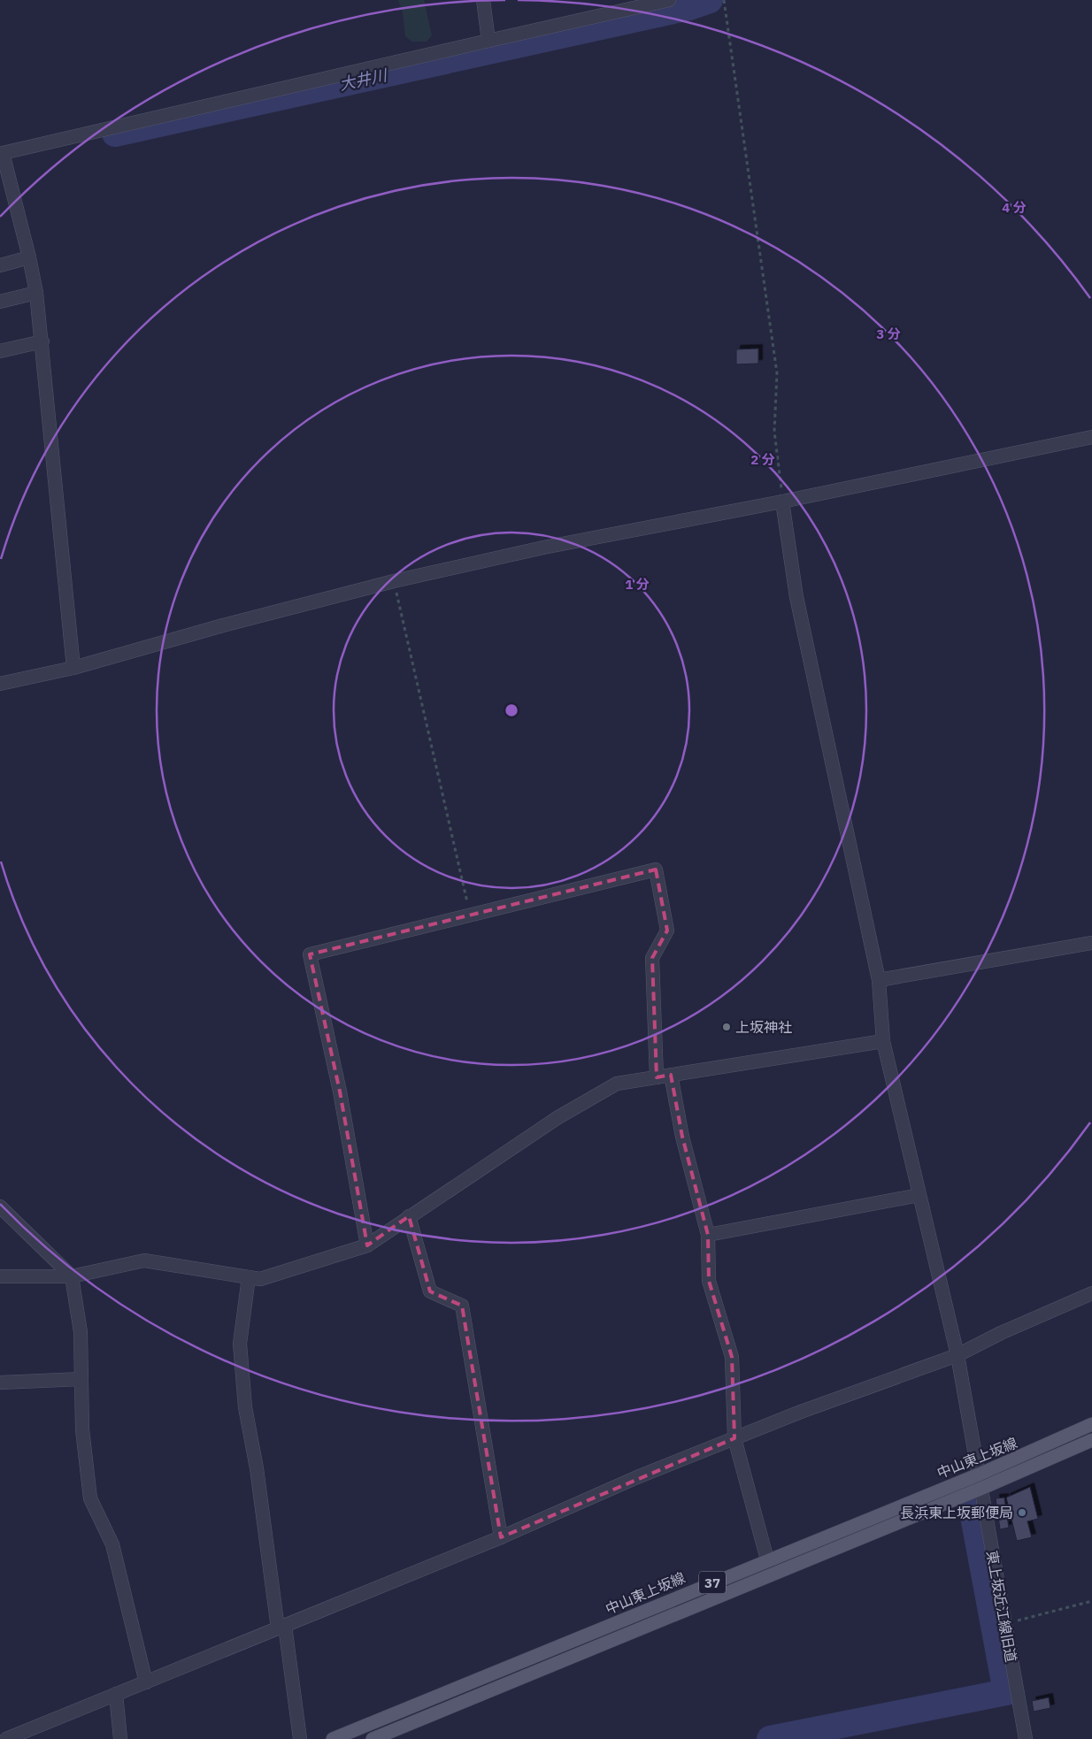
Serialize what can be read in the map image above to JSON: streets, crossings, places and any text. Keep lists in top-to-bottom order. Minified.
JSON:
{"streets":{"main road":["中山東上坂線","37"],"street":["東上坂近江線旧道"]},"crossings":[["中山東上坂線","東上坂近江線旧道"]],"water":["大井川"],"places":["上坂神社","長浜東上坂郵便局"],"rings":["4 分","3 分","2 分","1 分"]}
